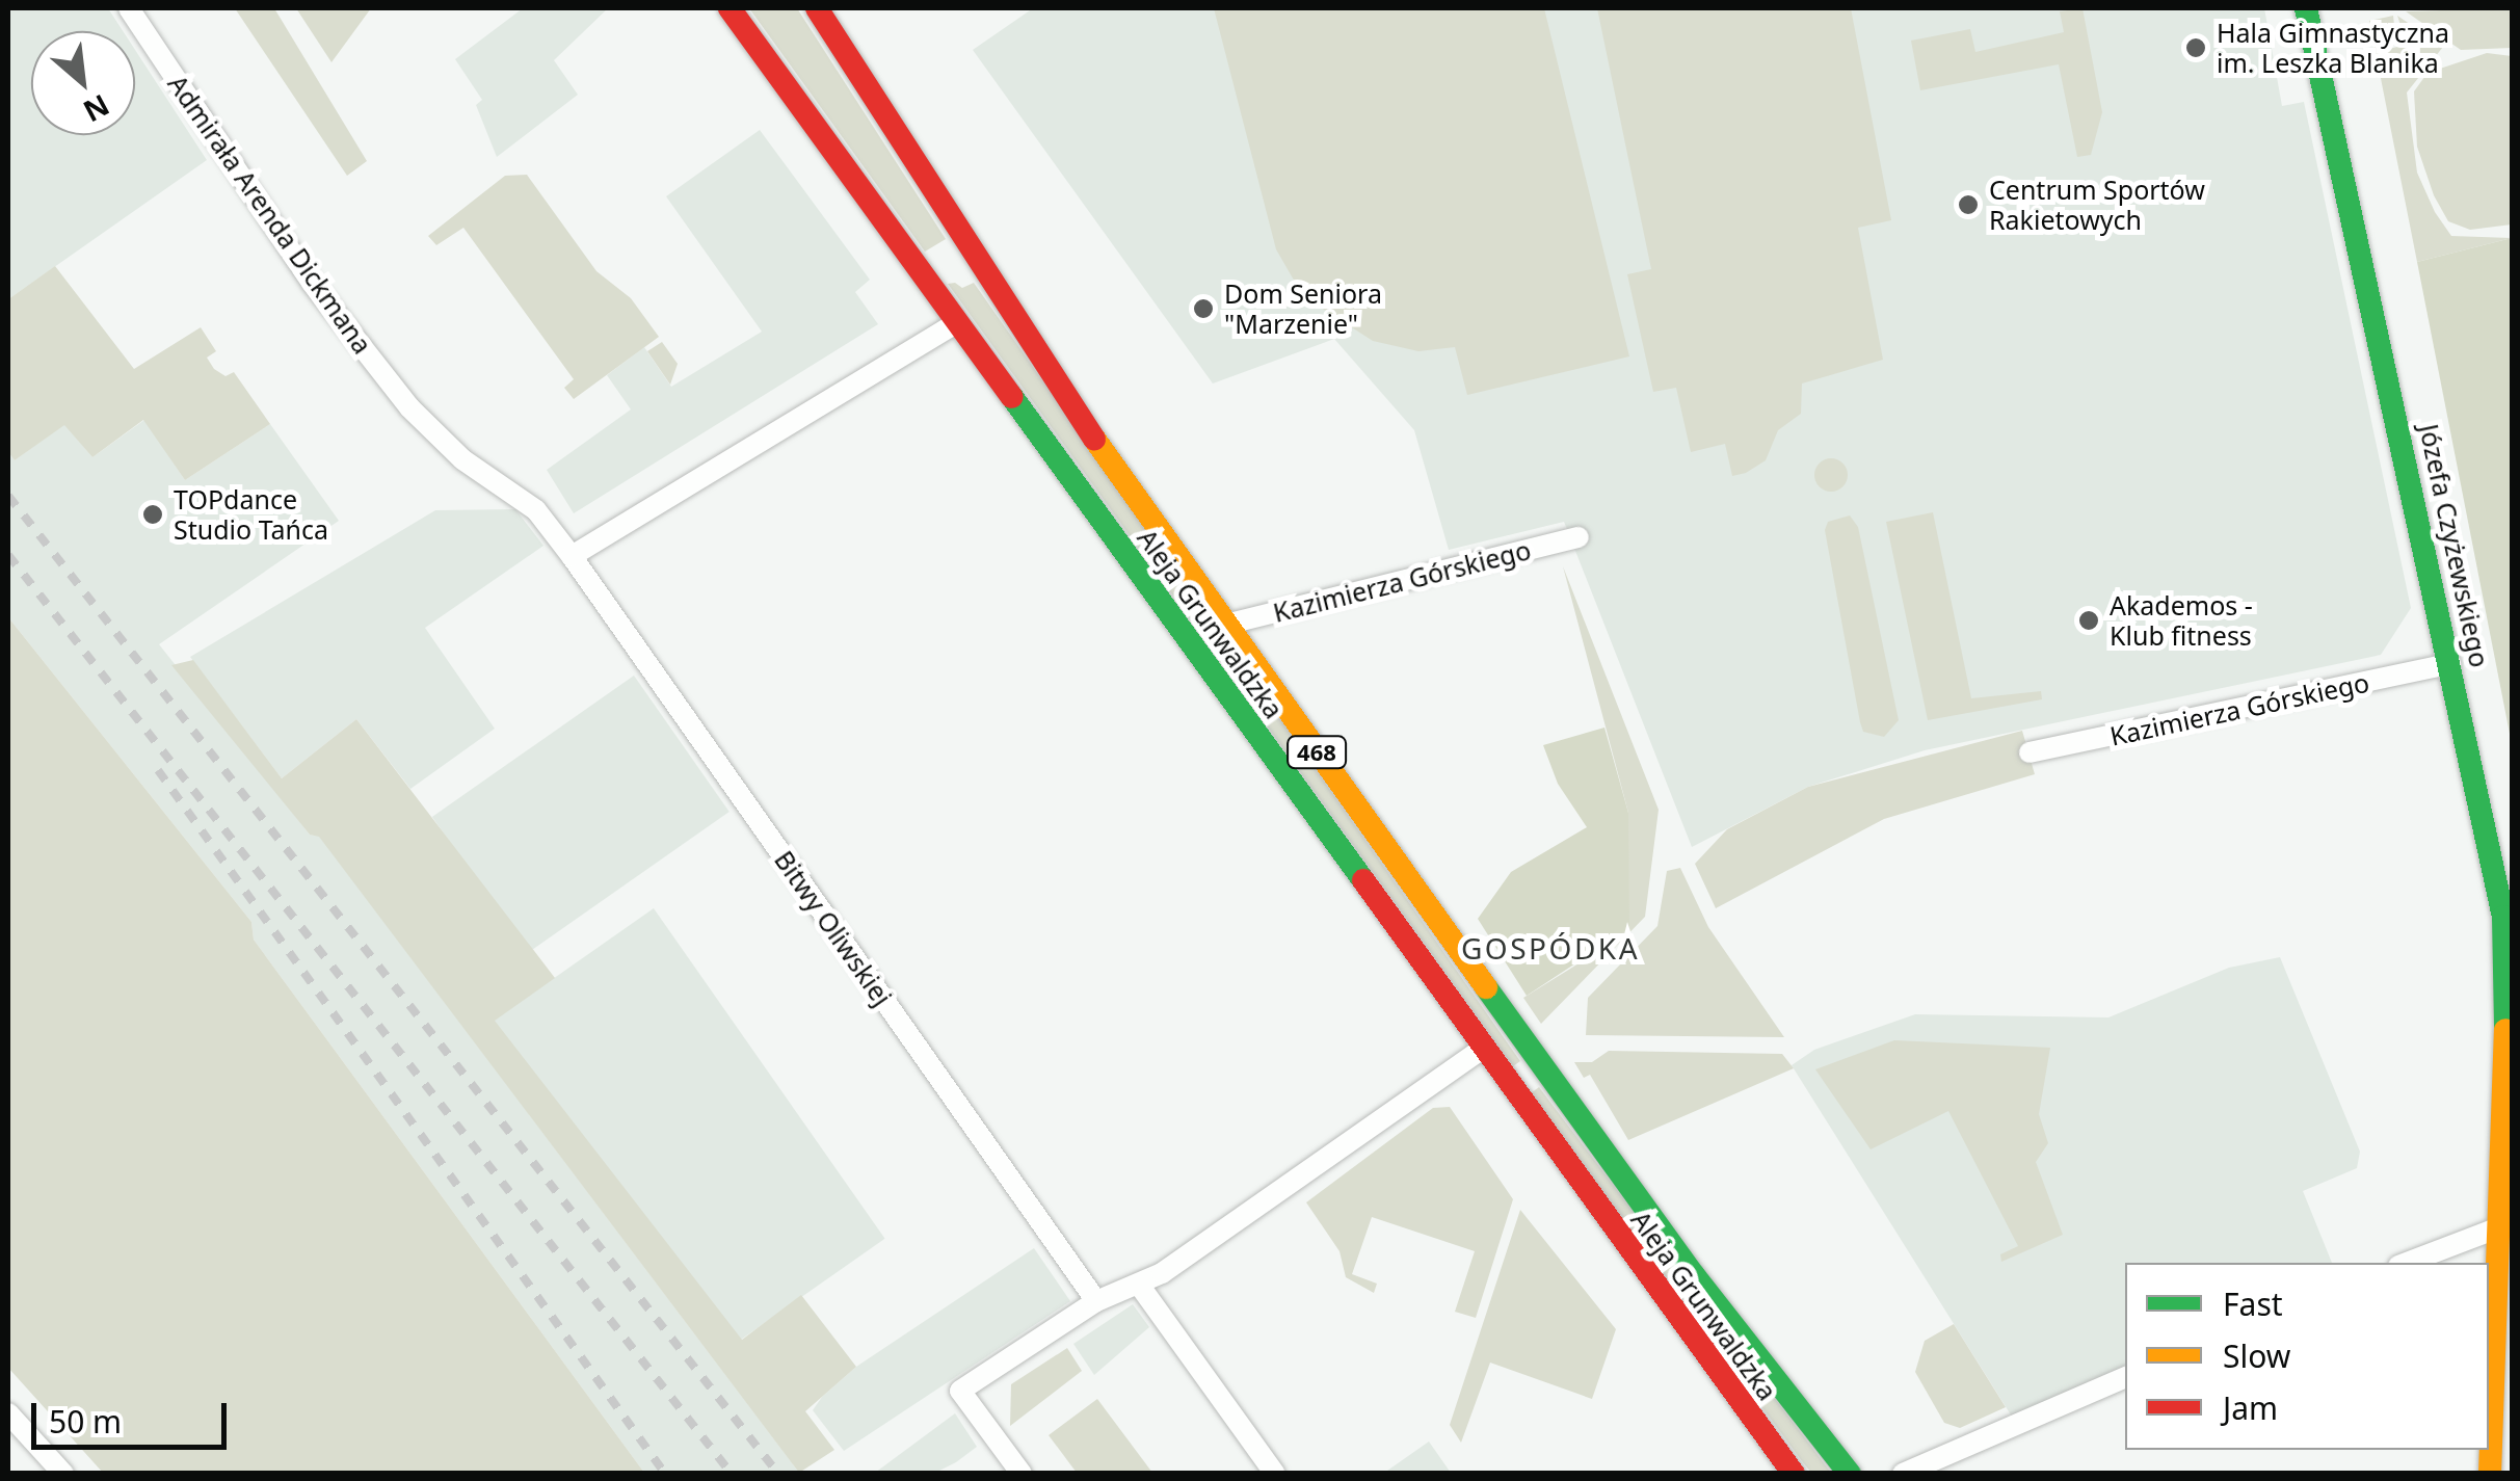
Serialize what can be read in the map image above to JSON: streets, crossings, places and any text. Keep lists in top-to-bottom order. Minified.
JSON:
{"streets":{"main road":["Józefa Czyżewskiego","Aleja Grunwaldzka","468"],"street":["Admirała Arenda Dickmana","Kazimierza Górskiego","Bitwy Oliwskiej"]},"crossings":[["Admirała Arenda Dickmana","Bitwy Oliwskiej"],["Józefa Czyżewskiego","Kazimierza Górskiego"],["Kazimierza Górskiego","Aleja Grunwaldzka"]],"districts":["GOSPÓDKA"],"places":["Hala Gimnastyczna im. Leszka Blanika","Centrum Sportów Rakietowych","Dom Seniora \"Marzenie\"","TOPdance Studio Tańca","Akademos - Klub fitness"],"legend":["Fast","Slow","Jam"],"scale_bar":"50 m","north":"bottom right"}
